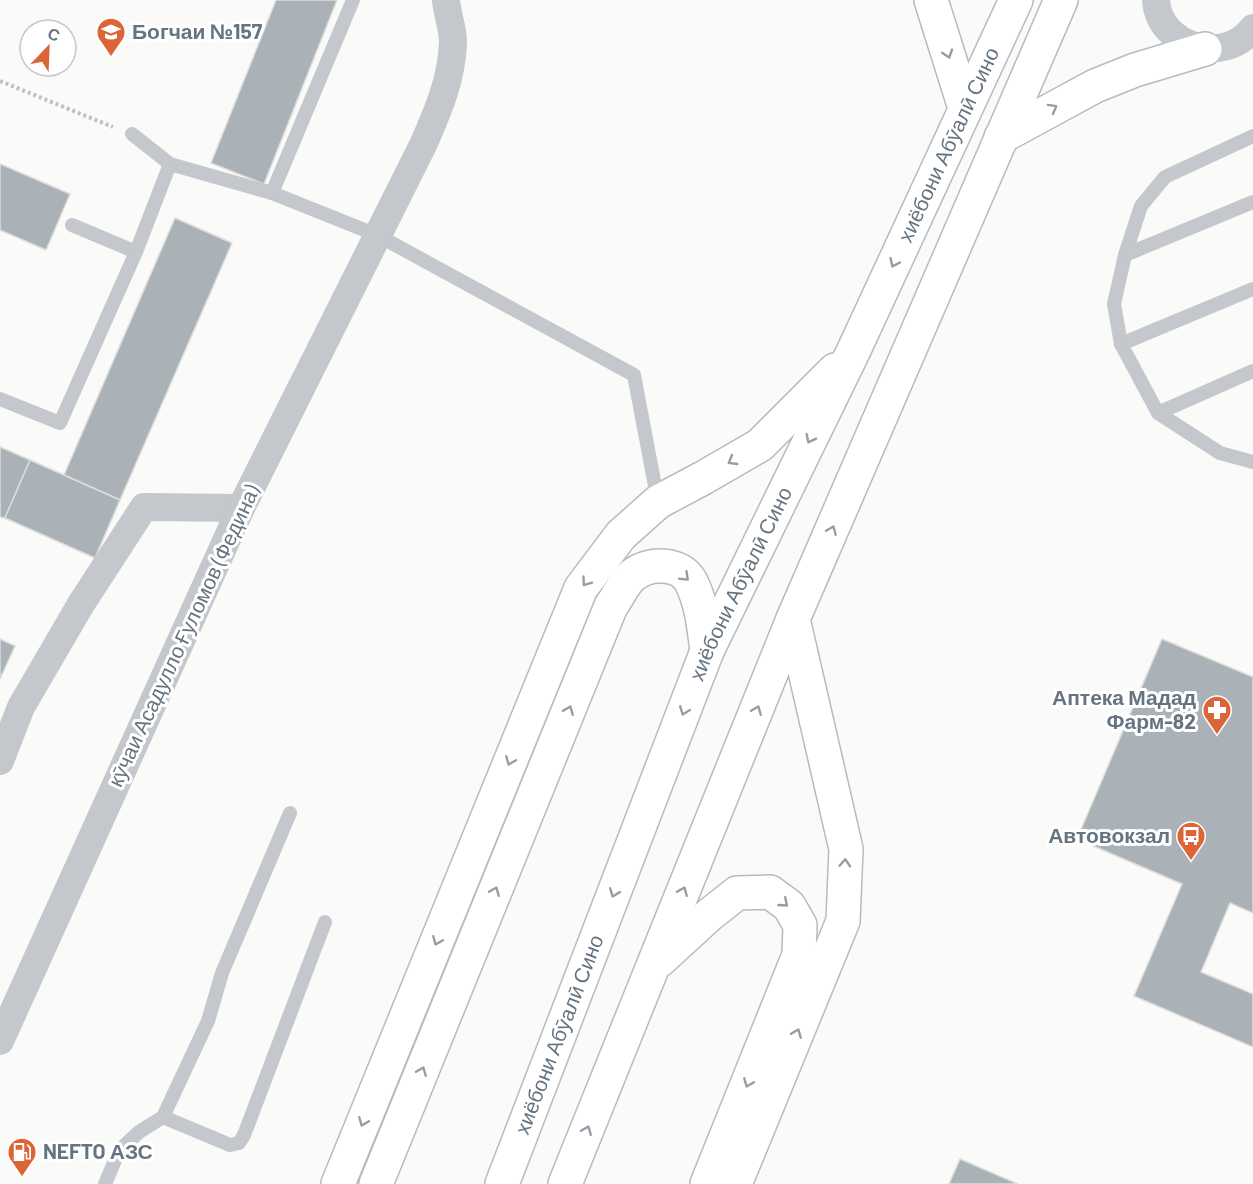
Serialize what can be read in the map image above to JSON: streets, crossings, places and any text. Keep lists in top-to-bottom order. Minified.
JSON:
{"streets":{"main road":["хиёбони Абӯалӣ Сино"],"street":["кӯчаи Асадулло Ғуломов (Федина)"]},"places":{"school or university":["Богчаи №157"],"pharmacy":["Аптека Мадад Фарм-82"],"bus stop":["Автовокзал"],"fuel station":["NEFTO АЗС"]},"north":"top right"}
